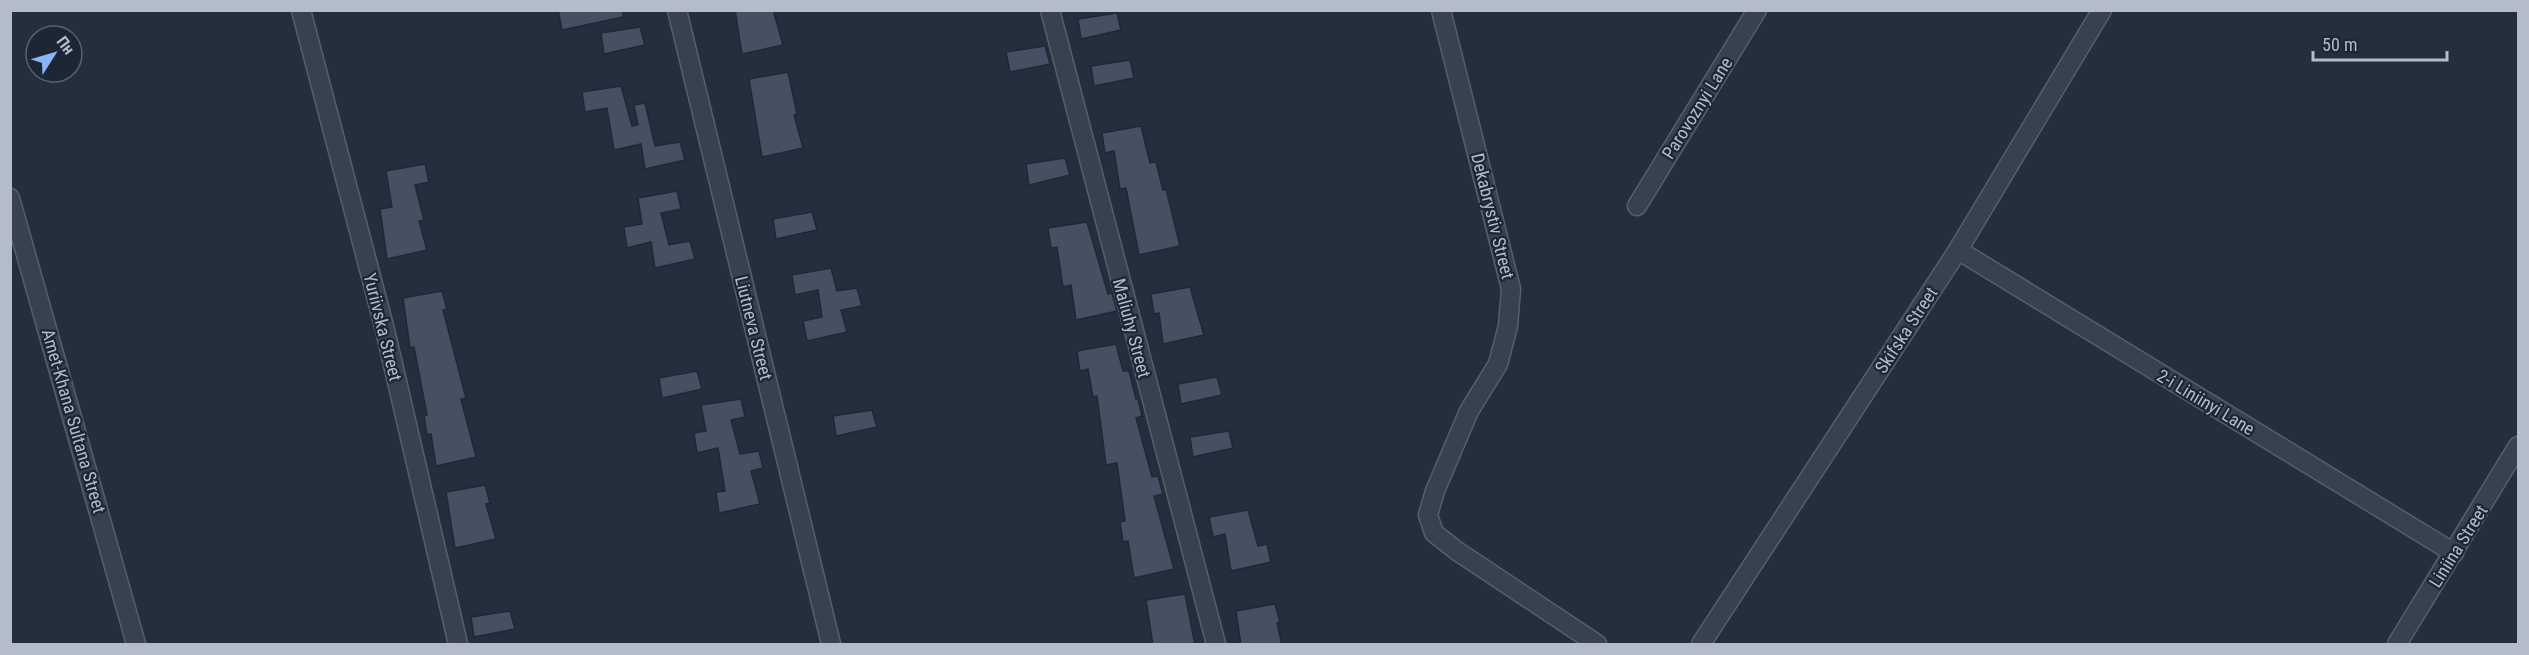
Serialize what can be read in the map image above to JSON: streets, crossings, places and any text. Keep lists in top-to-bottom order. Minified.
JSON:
{"streets":{"street":["Parovoznyi Lane","Dekabrystiv Street","Yuriivska Street","Liutneva Street","Maliuhy Street","Skifska Street","2-i Liniinyi Lane","Amet-Khana Sultana Street","Liniina Street"]},"crossings":[["Skifska Street","2-i Liniinyi Lane"],["2-i Liniinyi Lane","Liniina Street"]],"scale_bar":"50 m","north":"top right"}
